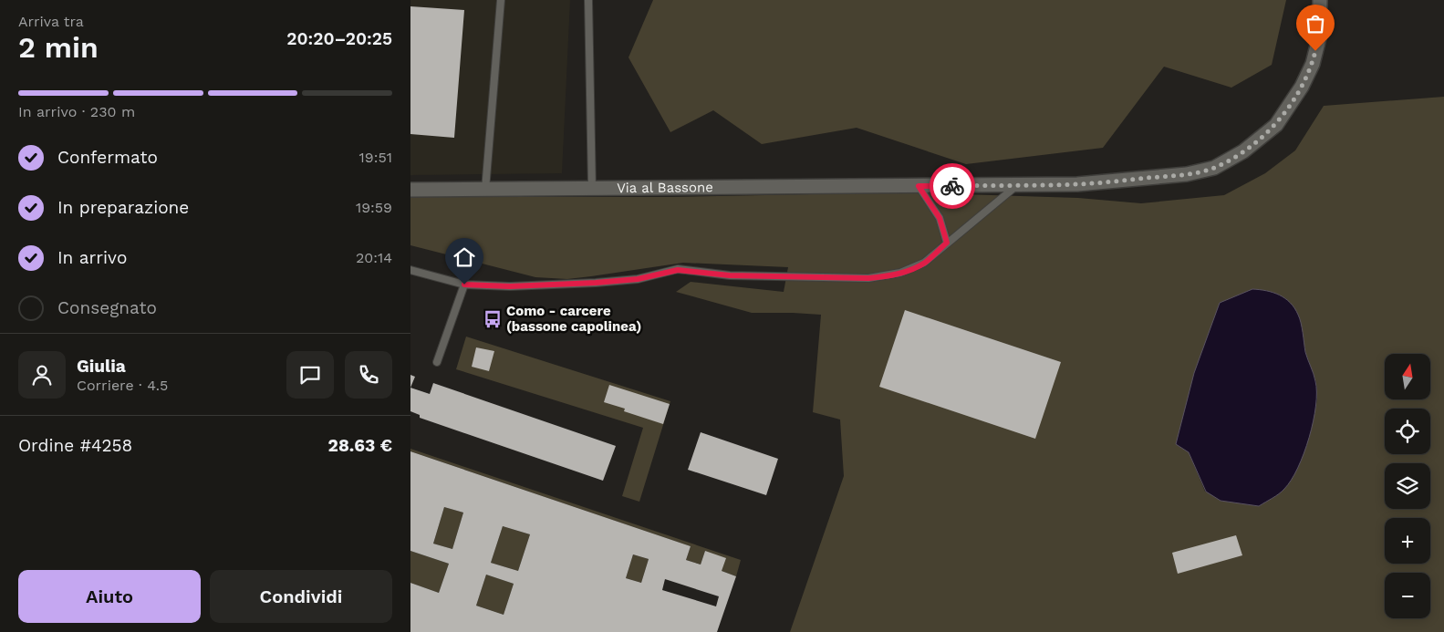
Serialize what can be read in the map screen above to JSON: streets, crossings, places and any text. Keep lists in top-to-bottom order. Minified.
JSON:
{"streets":{"street":["Via al Bassone"]},"places":{"bus stop":["Como - carcere (bassone capolinea)"]},"north":"top","page":{"heading":["2 min","Arriva tra","20:20–20:25"],"panel":["Giulia","Corriere · 4.5","Ordine #4258","28.63 €"],"bar":"In arrivo · 230 m","list":[["Confermato","19:51"],["In preparazione","19:59"],["In arrivo","20:14"],"Consegnato"],"map_buttons":["+","−"],"buttons":["Aiuto","Condividi"]}}
